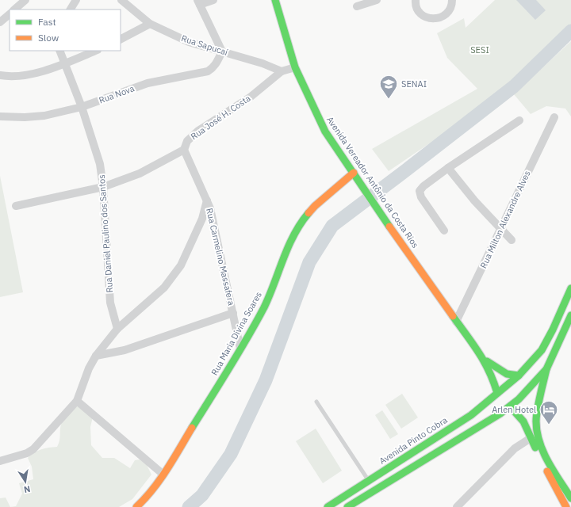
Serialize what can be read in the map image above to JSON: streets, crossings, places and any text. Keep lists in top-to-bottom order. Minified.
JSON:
{"streets":{"main road":["Avenida Vereador Antônio da Costa Rios","Rua Maria Divina Soares","Avenida Pinto Cobra"],"street":["Rua Sapucaí","Rua Nova","Rua José H. Costa","Rua Milton Alexandre Alves","Rua Daniel Paulino dos Santos","Rua Carmelino Massafera"]},"crossings":[["Rua Sapucaí","Rua Nova"],["Rua Sapucaí","Rua José H. Costa"],["Rua Nova","Rua Daniel Paulino dos Santos"],["Rua José H. Costa","Rua Daniel Paulino dos Santos"],["Rua José H. Costa","Rua Carmelino Massafera"],["Avenida Vereador Antônio da Costa Rios","Rua Milton Alexandre Alves"],["Avenida Vereador Antônio da Costa Rios","Rua Maria Divina Soares"],["Avenida Vereador Antônio da Costa Rios","Avenida Pinto Cobra"],["Rua Carmelino Massafera","Rua Maria Divina Soares"]],"parks":["SESI"],"places":{"school or university":["SENAI"],"hotel":["Arlen Hotel"]},"legend":["Fast","Slow"],"north":"bottom"}
